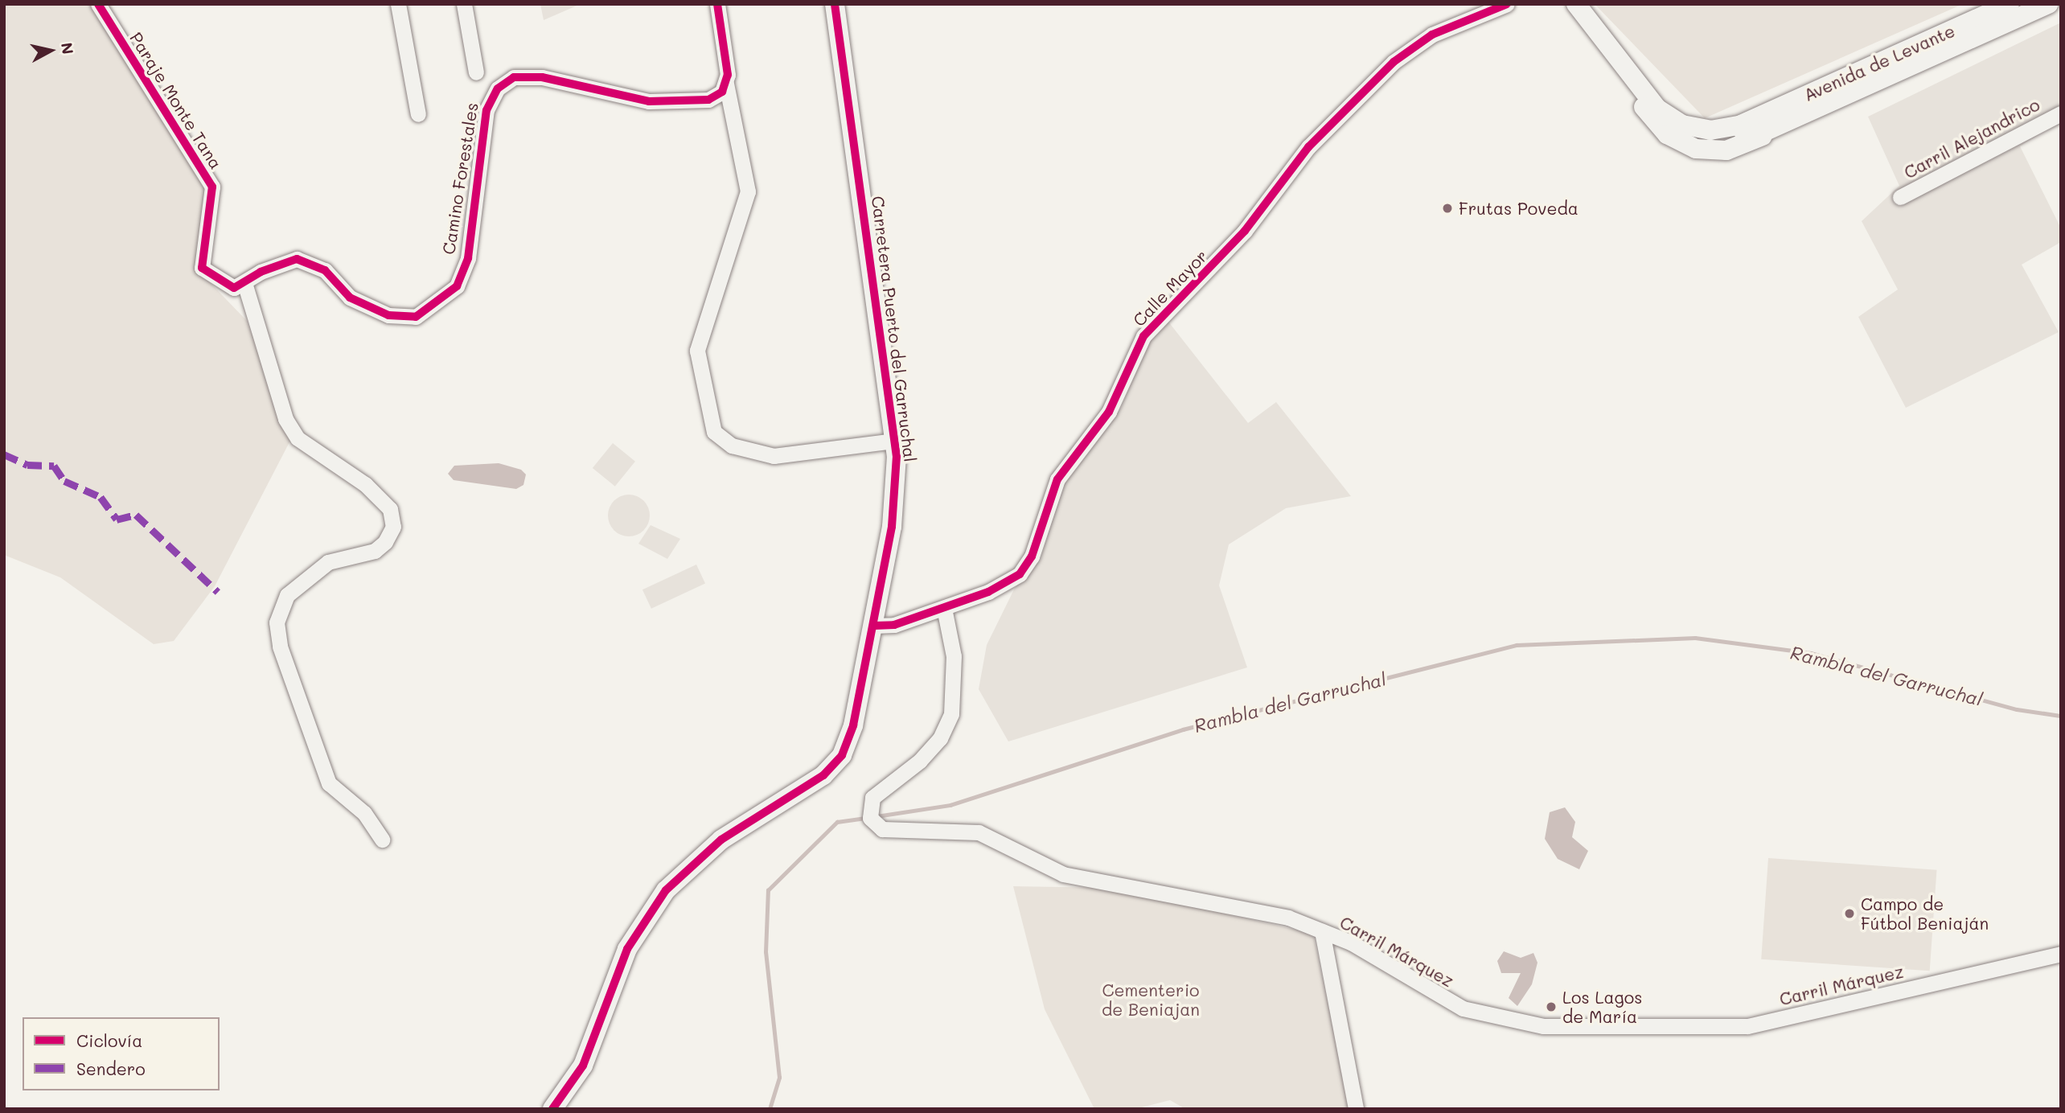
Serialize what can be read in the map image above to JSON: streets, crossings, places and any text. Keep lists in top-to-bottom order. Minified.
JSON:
{"streets":{"main road":["Avenida de Levante","Carretera Puerto del Garruchal"],"street":["Paraje Monte Tana","Carril Alejandrico","Camino Forestales","Calle Mayor","Carril Márquez"]},"crossings":[["Paraje Monte Tana","Camino Forestales"],["Calle Mayor","Carretera Puerto del Garruchal"],["Calle Mayor","Carril Márquez"]],"water":["Rambla del Garruchal"],"parks":["Cementerio de Beniajan"],"places":["Frutas Poveda","Campo de Fútbol Beniaján","Los Lagos de María"],"legend":["Ciclovía","Sendero"],"north":"right"}
